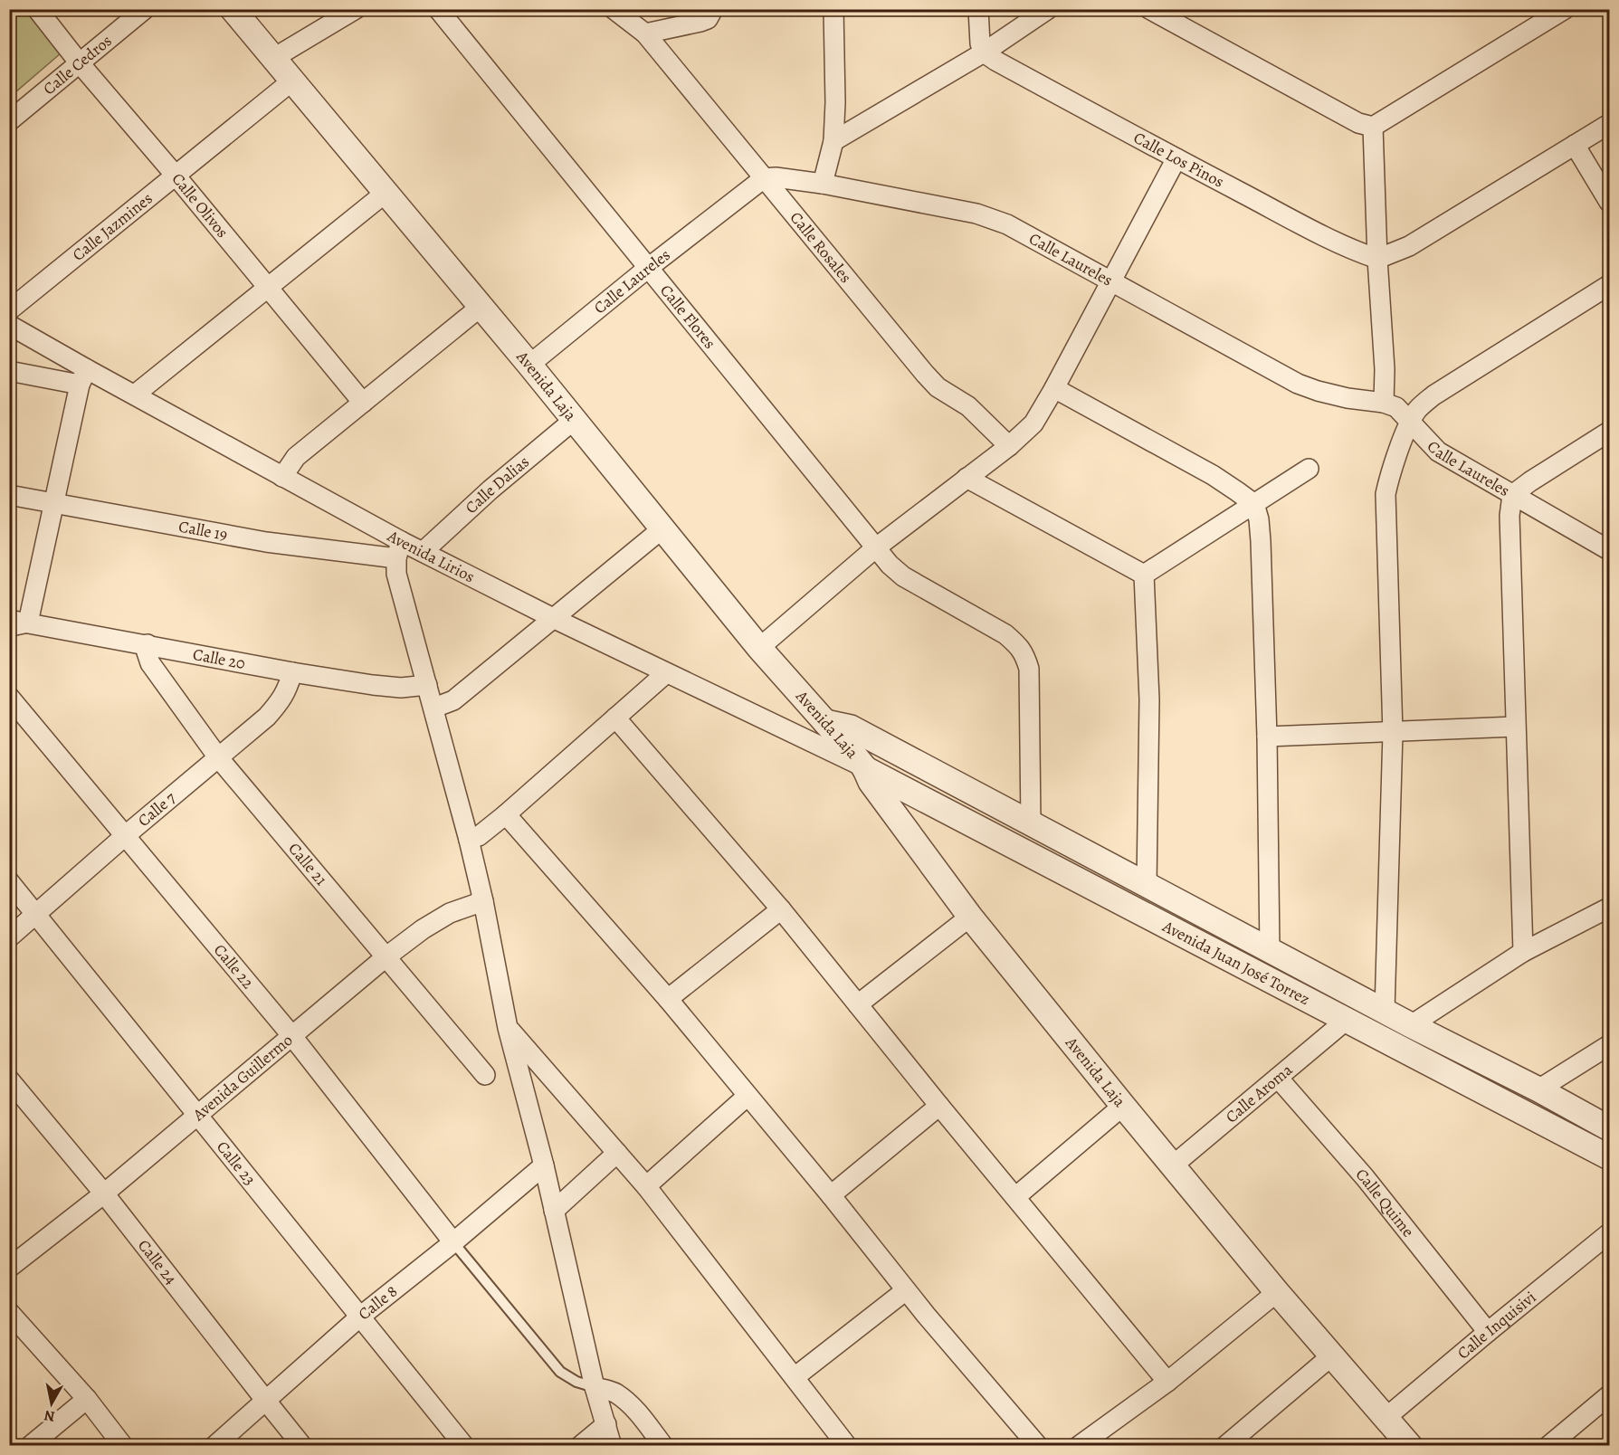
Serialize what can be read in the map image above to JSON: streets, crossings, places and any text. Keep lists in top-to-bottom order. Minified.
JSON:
{"streets":{"street":["Calle Cedros","Calle Los Pinos","Calle Olivos","Calle Jazmines","Calle Rosales","Calle Laureles","Calle Flores","Avenida Laja","Calle Dalias","Calle 19","Avenida Lirios","Calle 20","Calle 7","Calle 21","Avenida Juan José Torrez","Calle 22","Avenida Guillermo","Calle Aroma","Calle 23","Calle Quime","Calle 24","Calle 8","Calle Inquisivi"]},"crossings":[["Calle Cedros","Calle Olivos"],["Calle Olivos","Calle Jazmines"],["Calle Jazmines","Avenida Laja"],["Calle Rosales","Calle Laureles"],["Calle Laureles","Calle Flores"],["Calle Laureles","Avenida Laja"],["Avenida Laja","Calle Dalias"],["Avenida Laja","Avenida Lirios"],["Avenida Laja","Avenida Juan José Torrez"],["Avenida Laja","Calle Aroma"],["Avenida Laja","Calle Inquisivi"],["Calle Dalias","Avenida Lirios"],["Calle 19","Avenida Lirios"],["Avenida Lirios","Avenida Juan José Torrez"],["Calle 20","Calle 7"],["Calle 20","Calle 21"],["Calle 7","Calle 21"],["Calle 7","Calle 22"],["Calle 7","Calle 23"],["Calle 21","Avenida Guillermo"],["Avenida Juan José Torrez","Calle Aroma"],["Calle 22","Avenida Guillermo"],["Calle 22","Calle 8"],["Avenida Guillermo","Calle 23"],["Avenida Guillermo","Calle 24"],["Calle Aroma","Calle Quime"],["Calle 23","Calle 8"],["Calle Quime","Calle Inquisivi"],["Calle 24","Calle 8"]],"north":"bottom"}
